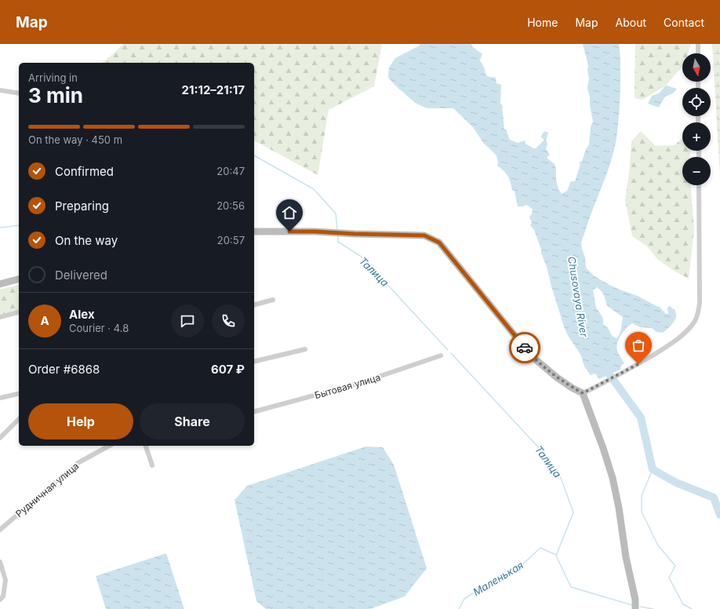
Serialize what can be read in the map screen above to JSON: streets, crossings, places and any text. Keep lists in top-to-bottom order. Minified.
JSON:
{"streets":{"street":["Бытовая улица","Рудничная улица"]},"water":["Талица","Chusovaya River","Маленькая"],"north":"bottom","page":{"header":"Map","nav":["Home","Map","About","Contact"],"map_buttons":["+","−"],"heading":["3 min","Arriving in","21:12–21:17"],"panel":["Alex","Courier · 4.8","Order #6868","607 ₽"],"bar":"On the way · 450 m","list":[["Confirmed","20:47"],["Preparing","20:56"],["On the way","20:57"],"Delivered"],"round":"A","buttons":["Help","Share"]}}
